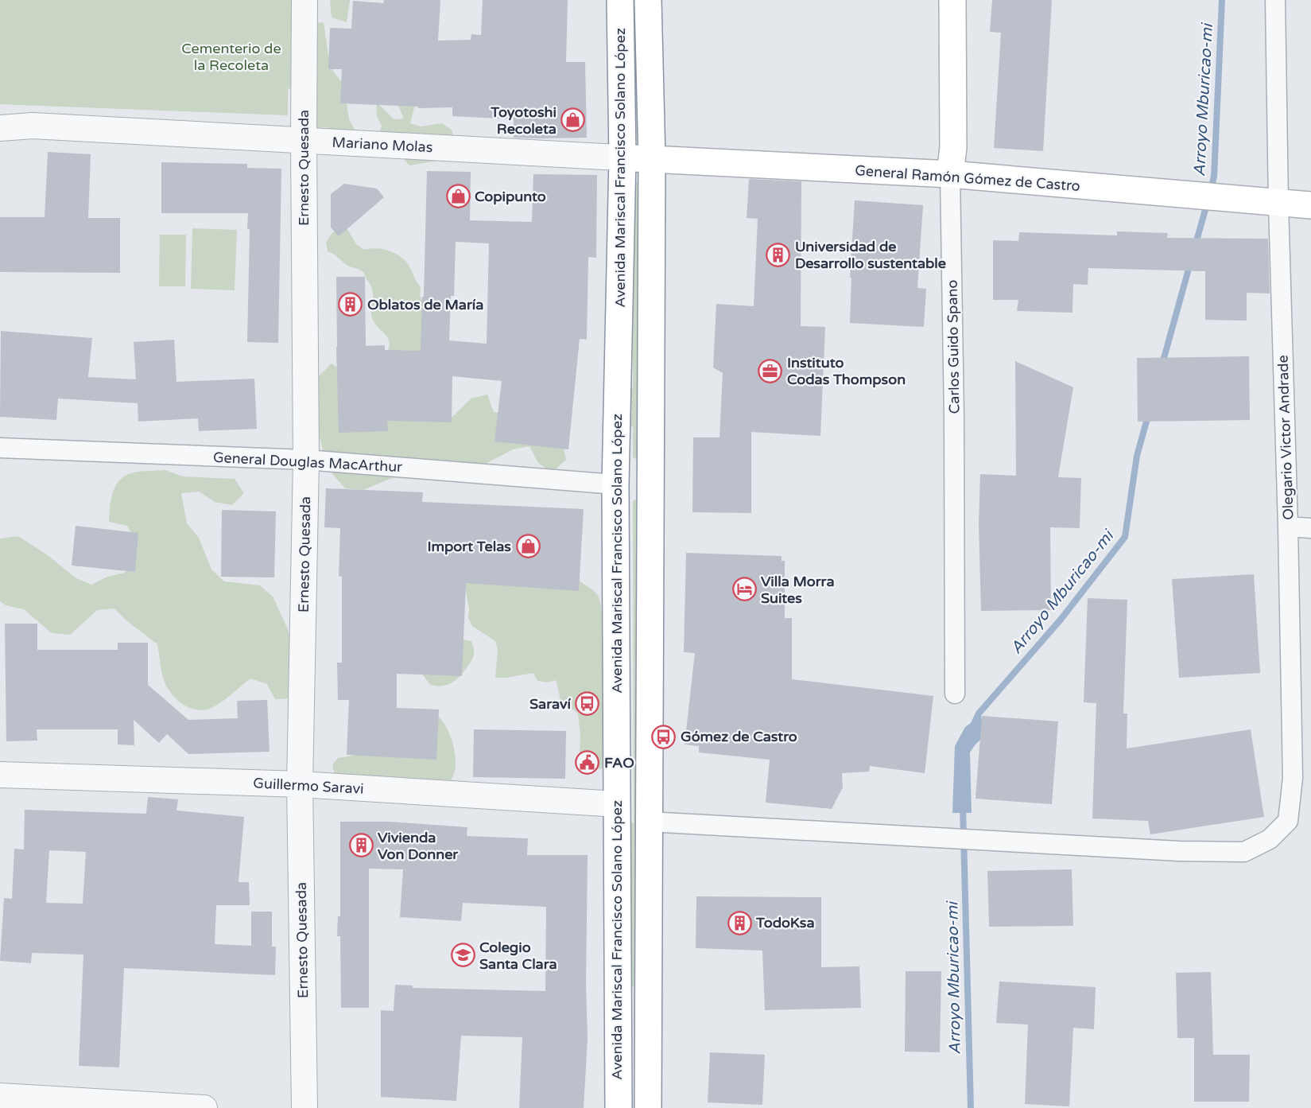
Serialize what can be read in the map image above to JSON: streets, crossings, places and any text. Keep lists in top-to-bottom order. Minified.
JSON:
{"streets":{"main road":["Avenida Mariscal Francisco Solano López","General Ramón Gómez de Castro","Carlos Guido Spano"],"street":["Mariano Molas","Ernesto Quesada","Olegario Victor Andrade","General Douglas MacArthur","Guillermo Saravi"]},"crossings":[["Mariano Molas","Ernesto Quesada"],["Mariano Molas","Avenida Mariscal Francisco Solano López"],["Mariano Molas","General Ramón Gómez de Castro"],["Ernesto Quesada","General Douglas MacArthur"],["Ernesto Quesada","Guillermo Saravi"],["Avenida Mariscal Francisco Solano López","General Ramón Gómez de Castro"],["Avenida Mariscal Francisco Solano López","Olegario Victor Andrade"],["Avenida Mariscal Francisco Solano López","General Douglas MacArthur"],["Avenida Mariscal Francisco Solano López","Guillermo Saravi"],["General Ramón Gómez de Castro","Carlos Guido Spano"],["General Ramón Gómez de Castro","Olegario Victor Andrade"]],"water":["Arroyo Mburicao-mi"],"parks":["Cementerio de la Recoleta"],"places":{"shop":["Toyotoshi Recoleta","Copipunto","Import Telas"],"building":["Universidad de Desarrollo sustentable","Oblatos de María","Vivienda Von Donner","TodoKsa"],"office":["Instituto Codas Thompson"],"hotel":["Villa Morra Suites"],"bus stop":["Saraví","Gómez de Castro"],"public building":["FAO"],"school or university":["Colegio Santa Clara"]}}
